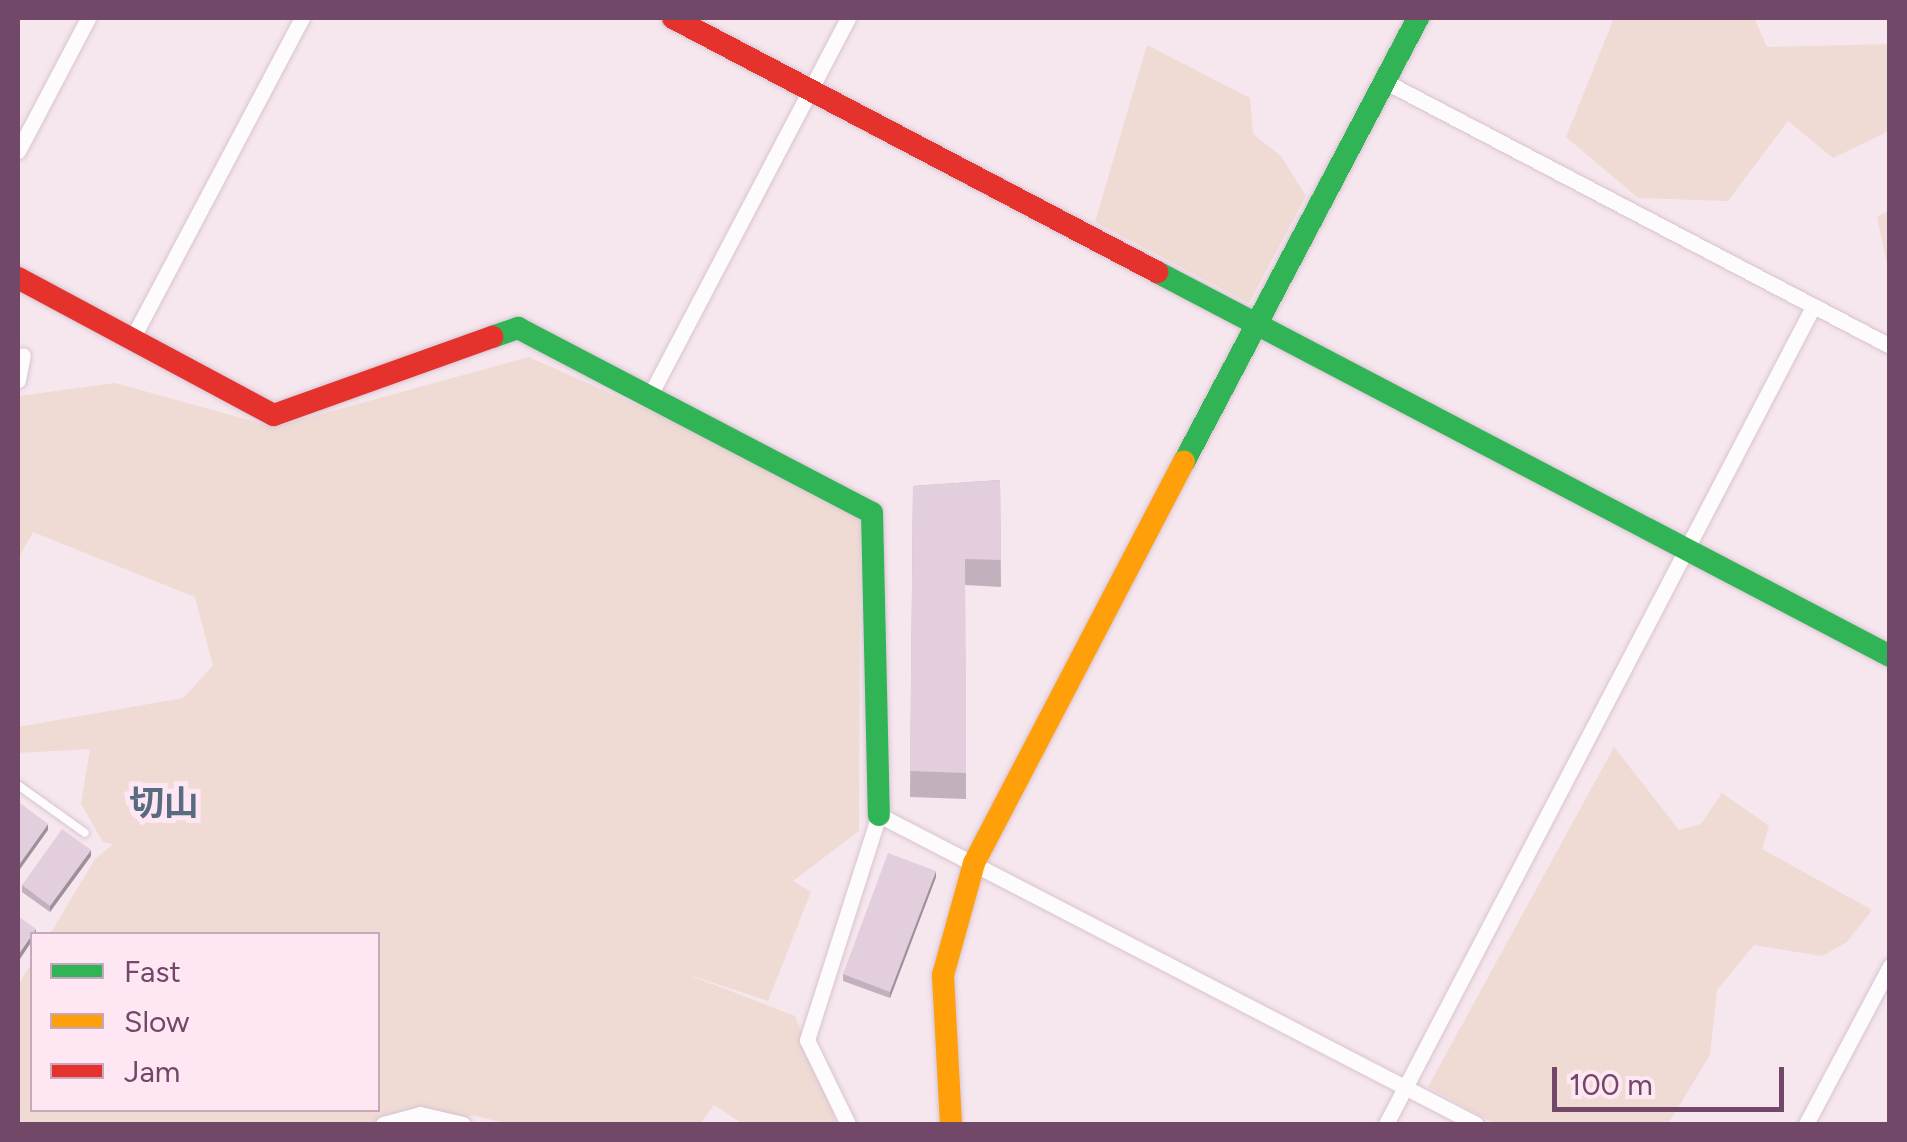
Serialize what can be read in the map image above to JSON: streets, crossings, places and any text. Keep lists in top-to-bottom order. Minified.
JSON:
{"districts":["切山"],"legend":["Fast","Slow","Jam"],"scale_bar":"100 m"}
